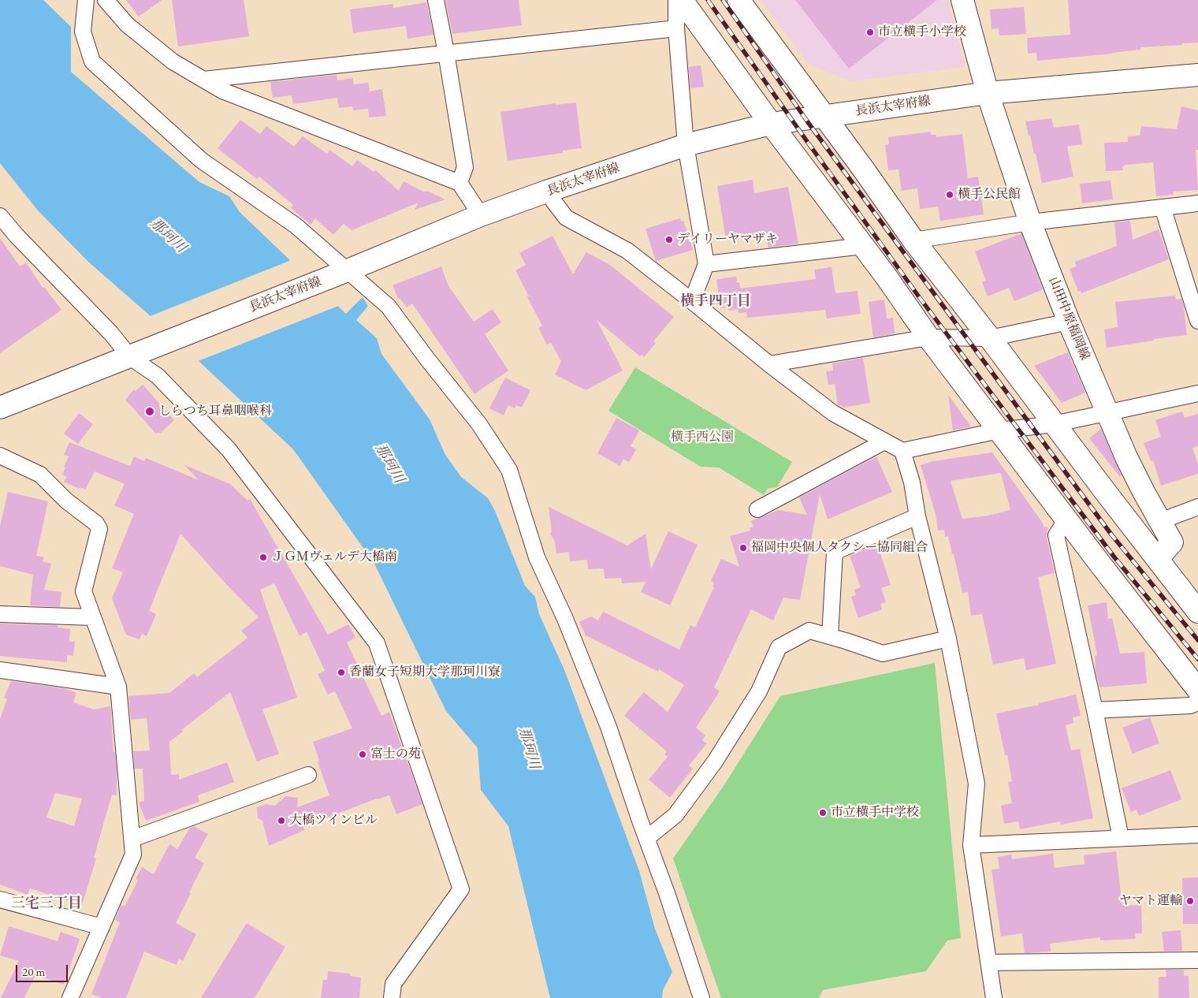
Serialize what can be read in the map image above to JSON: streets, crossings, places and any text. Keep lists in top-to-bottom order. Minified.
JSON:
{"streets":{"street":["長浜太宰府線","山田中原福岡線"]},"crossings":[["長浜太宰府線","山田中原福岡線"]],"districts":["横手四丁目","三宅三丁目"],"water":["那珂川"],"parks":["横手西公園"],"places":["市立横手小学校","横手公民館","デイリーヤマザキ","しらつち耳鼻咽喉科","福岡中央個人タクシー協同組合","ＪＧＭヴェルデ大橋南","香蘭女子短期大学那珂川寮","富士の苑","市立横手中学校","大橋ツインビル","ヤマト運輸"],"scale_bar":"20 m"}
